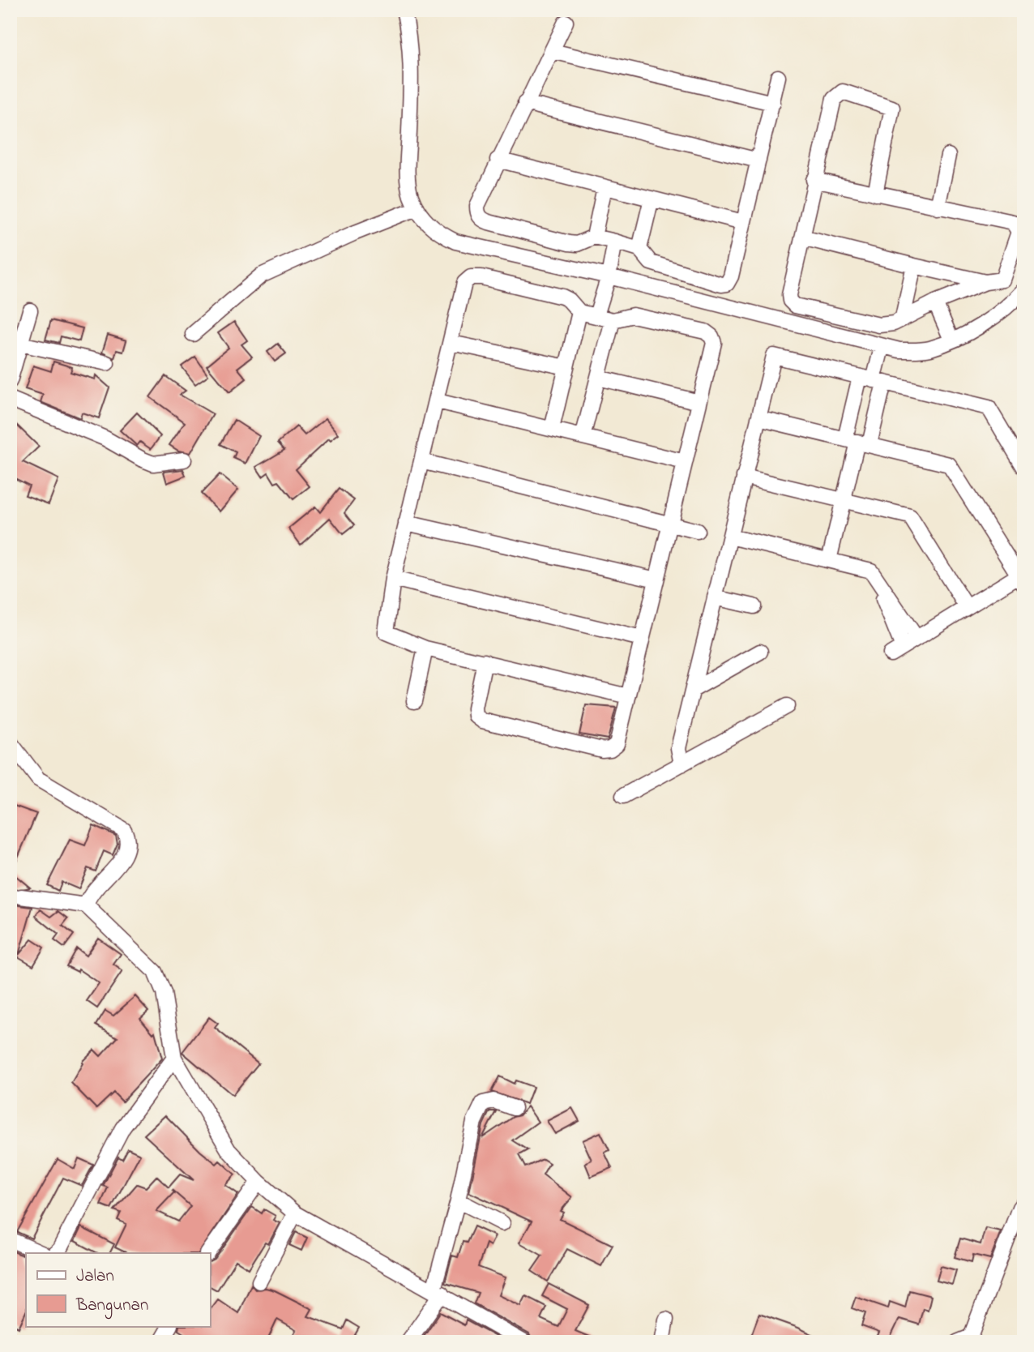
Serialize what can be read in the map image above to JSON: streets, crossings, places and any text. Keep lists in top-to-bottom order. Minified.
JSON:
{"legend":["Jalan","Bangunan"]}
